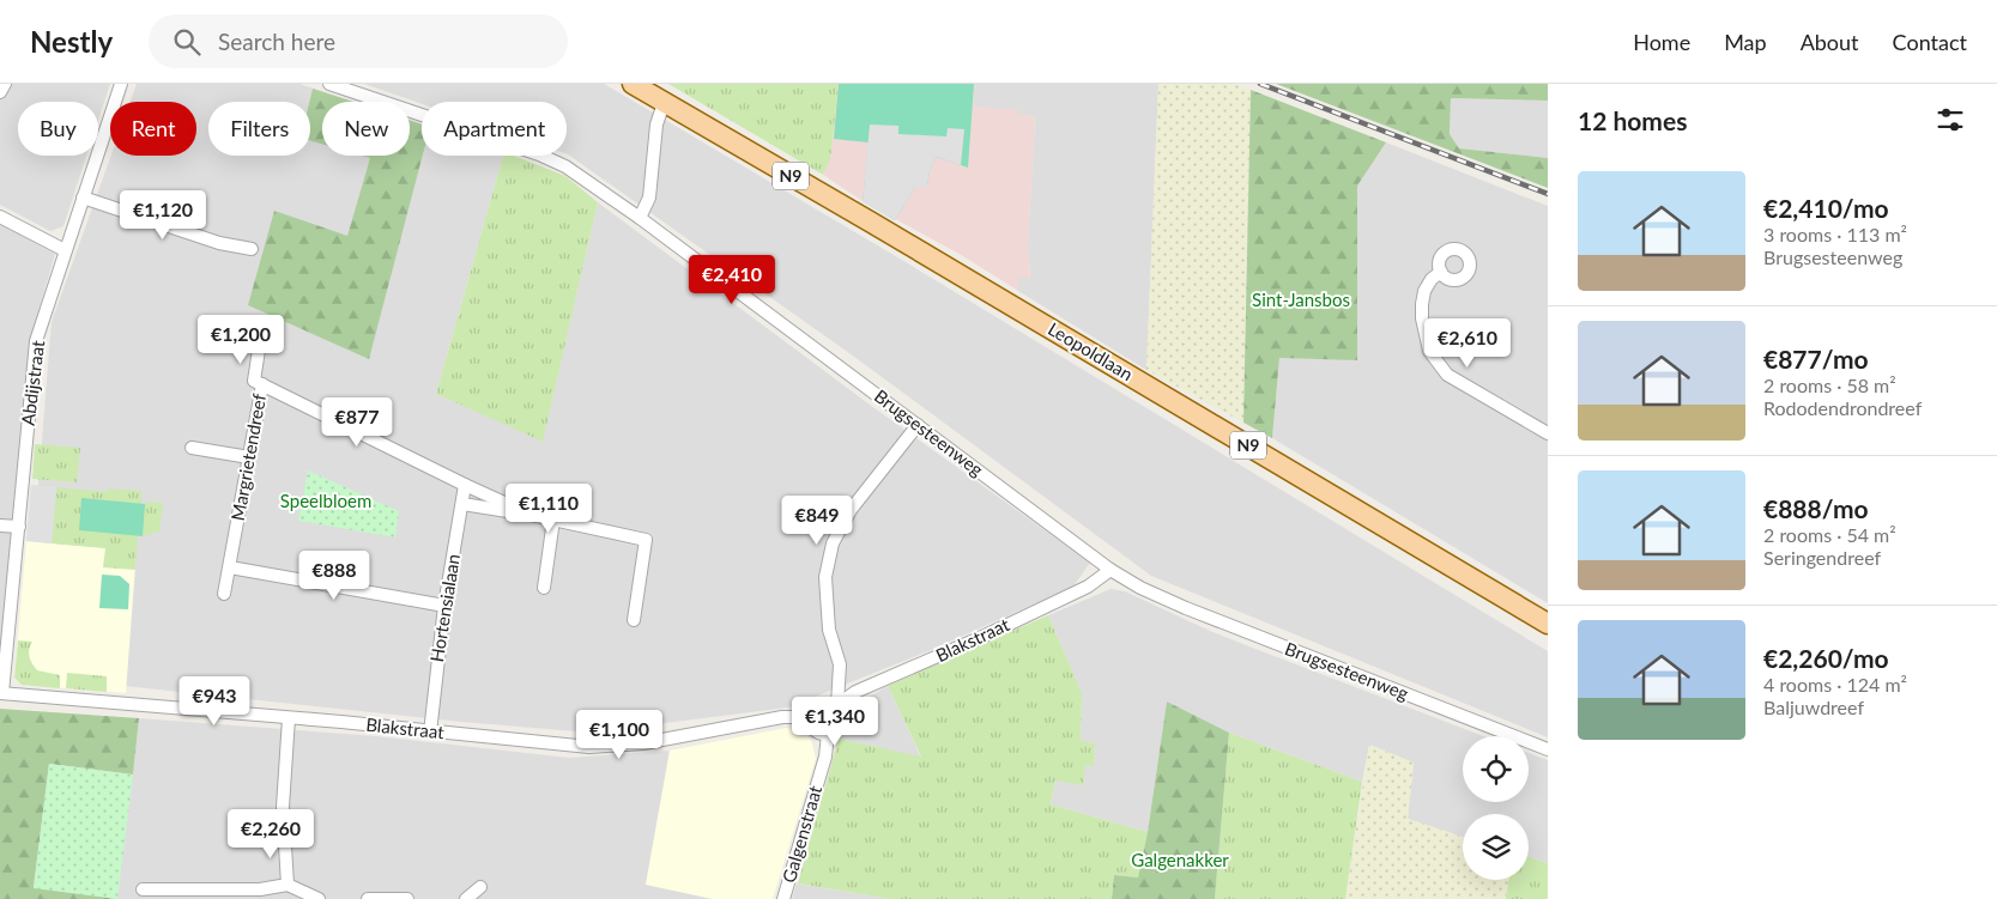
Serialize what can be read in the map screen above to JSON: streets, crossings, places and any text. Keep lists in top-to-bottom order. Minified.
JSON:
{"streets":{"main road":["N9","Leopoldlaan"],"street":["Abdijstraat","Brugsesteenweg","Margrietendreef","Hortensialaan","Blakstraat","Galgenstraat"]},"crossings":[["Abdijstraat","Blakstraat"],["Brugsesteenweg","Blakstraat"],["Hortensialaan","Blakstraat"],["Blakstraat","Galgenstraat"]],"parks":["Sint-Jansbos","Speelbloem","Galgenakker"],"page":{"header":"Nestly","search":"Search here","nav":["Home","Map","About","Contact"],"heading":"12 homes","chip":["Buy","Rent","Filters","New","Apartment"],"list":[{"name":"€2,410/mo","note":"3 rooms · 113 m² · Brugsesteenweg"},{"name":"€877/mo","note":"2 rooms · 58 m² · Rododendrondreef"},{"name":"€888/mo","note":"2 rooms · 54 m² · Seringendreef"},{"name":"€2,260/mo","note":"4 rooms · 124 m² · Baljuwdreef"}],"price":["€1,120","€2,410","€1,200","€2,610","€877","€1,110","€849","€888","€943","€1,340","€1,100","€2,260"]}}
